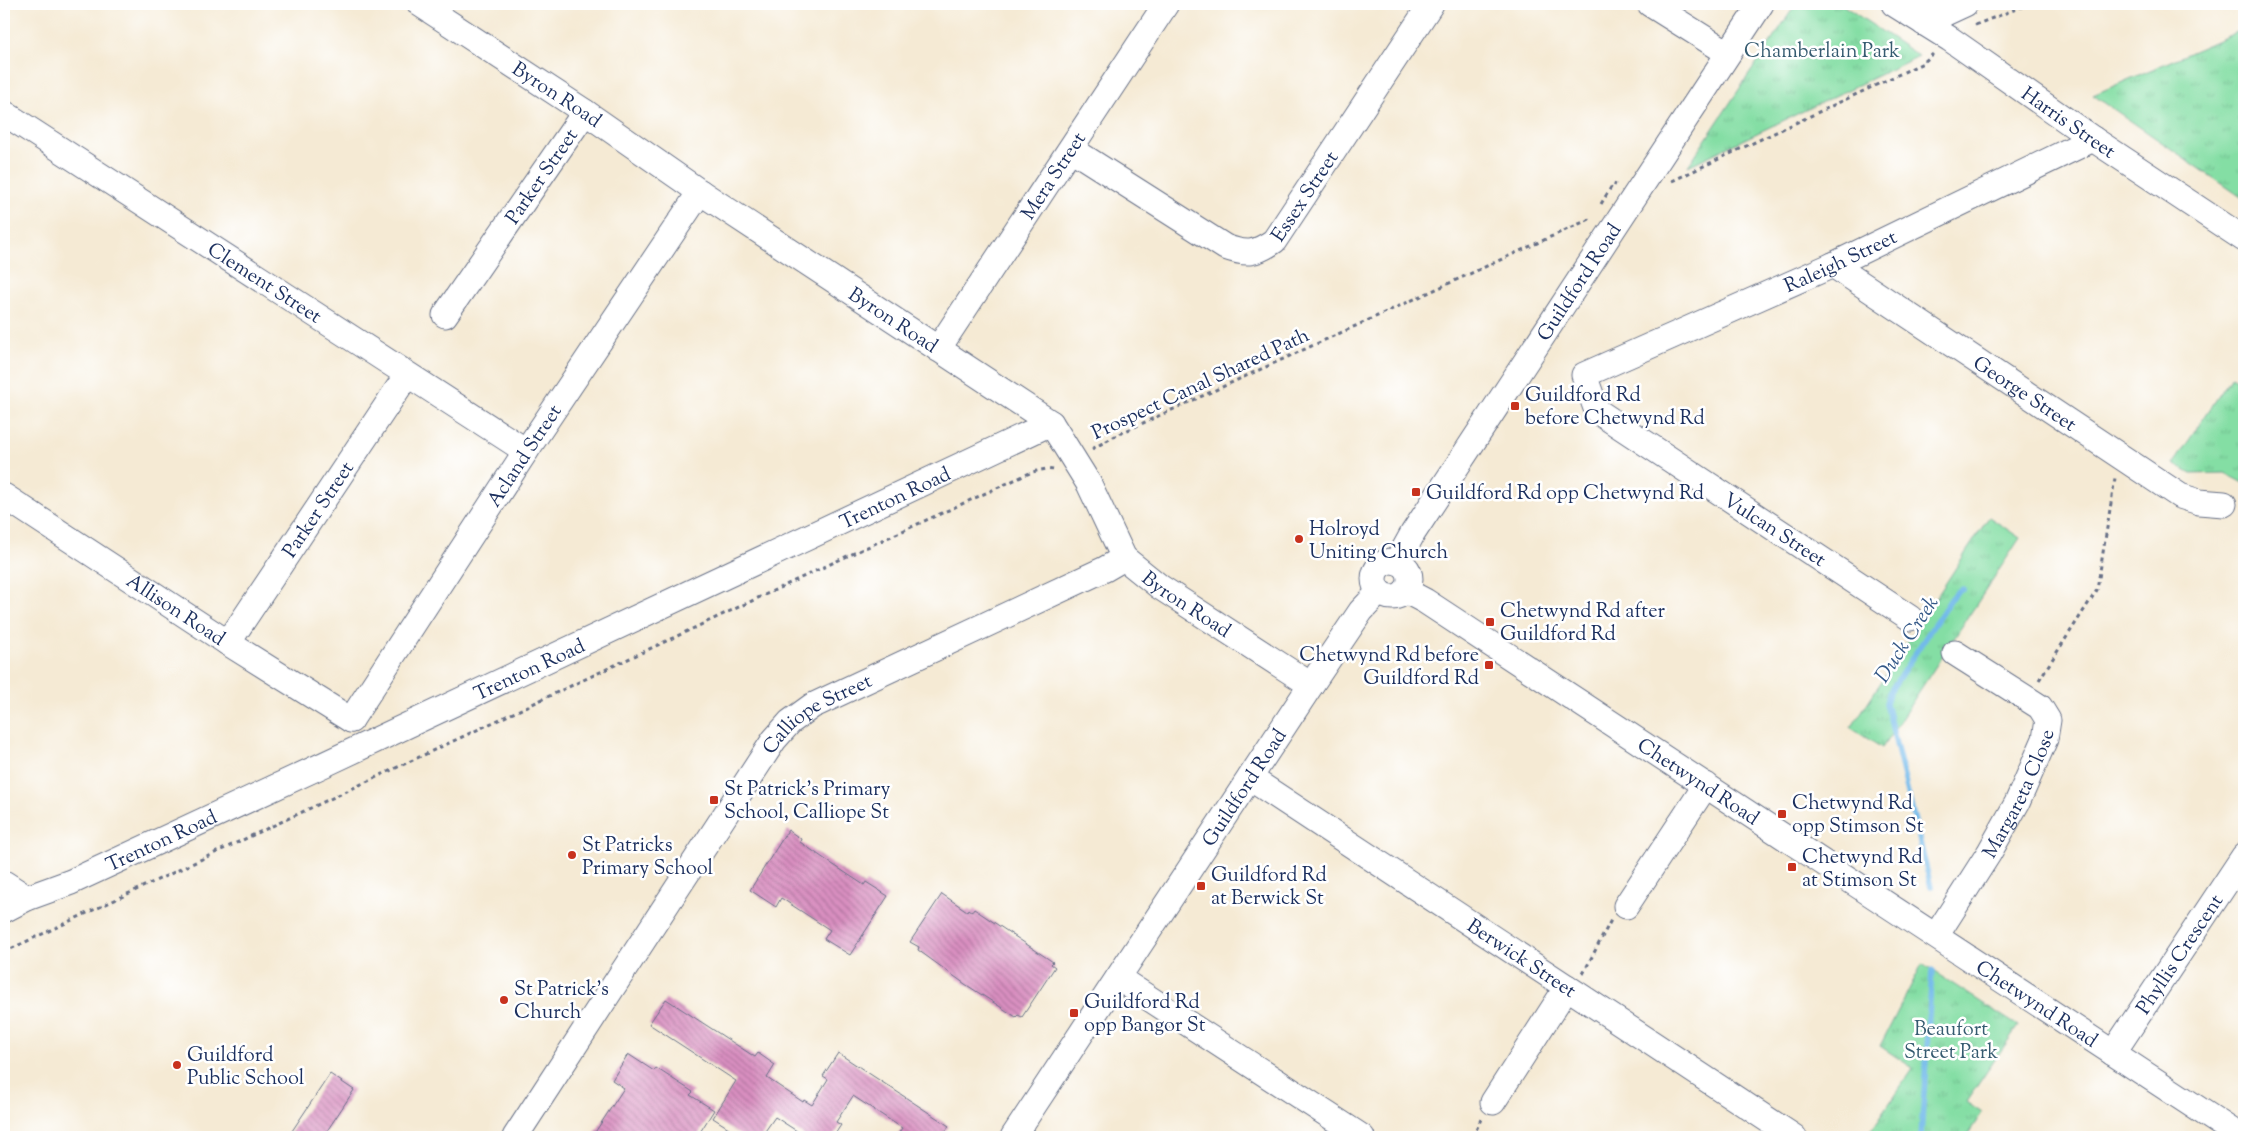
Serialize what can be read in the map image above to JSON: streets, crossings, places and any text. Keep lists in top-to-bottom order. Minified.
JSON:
{"streets":{"street":["Byron Road","Harris Street","Parker Street","Mera Street","Essex Street","Raleigh Street","Clement Street","Guildford Road","George Street","Acland Street","Trenton Road","Vulcan Street","Allison Road","Calliope Street","Chetwynd Road","Margareta Close","Phyllis Crescent","Berwick Street"],"path":["Prospect Canal Shared Path"]},"crossings":[["Byron Road","Parker Street"],["Byron Road","Mera Street"],["Byron Road","Guildford Road"],["Byron Road","Prospect Canal Shared Path"],["Byron Road","Acland Street"],["Byron Road","Trenton Road"],["Byron Road","Calliope Street"],["Harris Street","Raleigh Street"],["Parker Street","Clement Street"],["Parker Street","Allison Road"],["Mera Street","Essex Street"],["Raleigh Street","George Street"],["Raleigh Street","Vulcan Street"],["Clement Street","Acland Street"],["Guildford Road","Chetwynd Road"],["Guildford Road","Berwick Street"],["Acland Street","Allison Road"],["Chetwynd Road","Margareta Close"],["Chetwynd Road","Phyllis Crescent"]],"water":["Duck Creek"],"parks":["Chamberlain Park","Beaufort Street Park"],"places":{"transit":["Guildford Rd before Chetwynd Rd","Guildford Rd opp Chetwynd Rd","Chetwynd Rd after Guildford Rd","Chetwynd Rd before Guildford Rd","St Patrick's Primary School, Calliope St","Chetwynd Rd opp Stimson St","Chetwynd Rd at Stimson St","Guildford Rd at Berwick St","Guildford Rd opp Bangor St"],"other":["Holroyd Uniting Church","St Patricks Primary School","St Patrick's Church","Guildford Public School"]}}
